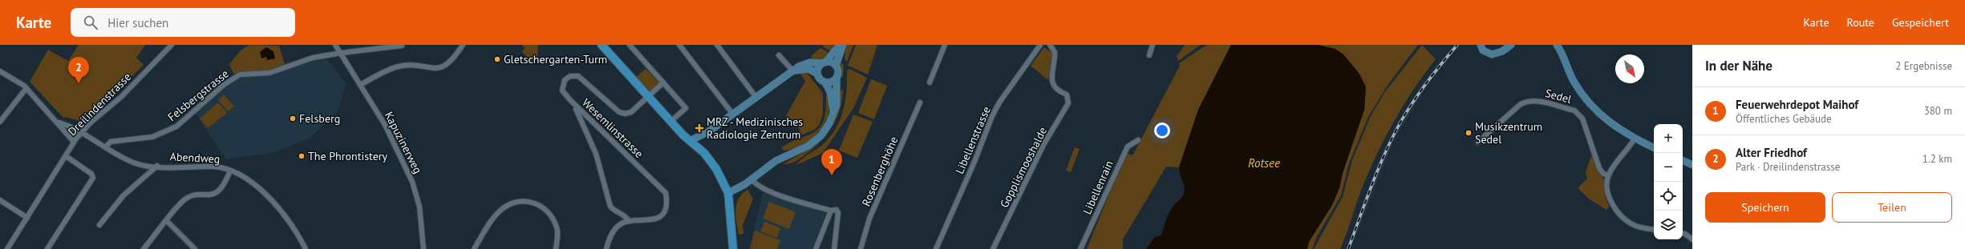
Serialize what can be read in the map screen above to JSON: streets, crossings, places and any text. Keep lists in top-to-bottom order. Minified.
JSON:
{"streets":{"street":["Felsbergstrasse","Sedel","Dreilindenstrasse","Wesemlinstrasse","Libellenstrasse","Kapuzinerweg","Abendweg","Gopplismooshalde","Rosenberghöhe","Libellenrain"]},"crossings":[["Felsbergstrasse","Kapuzinerweg"],["Felsbergstrasse","Abendweg"],["Dreilindenstrasse","Abendweg"]],"water":["Rotsee"],"places":{"other":["Gletschergarten-Turm","Felsberg","Musikzentrum Sedel","The Phrontistery"],"health":["MRZ - Medizinisches Radiologie Zentrum"]},"north":"bottom right","page":{"header":"Karte","search":"Hier suchen","nav":["Karte","Route","Gespeichert"],"heading":["In der Nähe","2 Ergebnisse"],"pins":["2","1"],"list":[{"mark":"1","name":"Feuerwehrdepot Maihof","note":"Öffentliches Gebäude","value":"380 m"},{"mark":"2","name":"Alter Friedhof","note":"Park · Dreilindenstrasse","value":"1.2 km"}],"map_buttons":["+","−"],"buttons":["Speichern","Teilen"]}}
